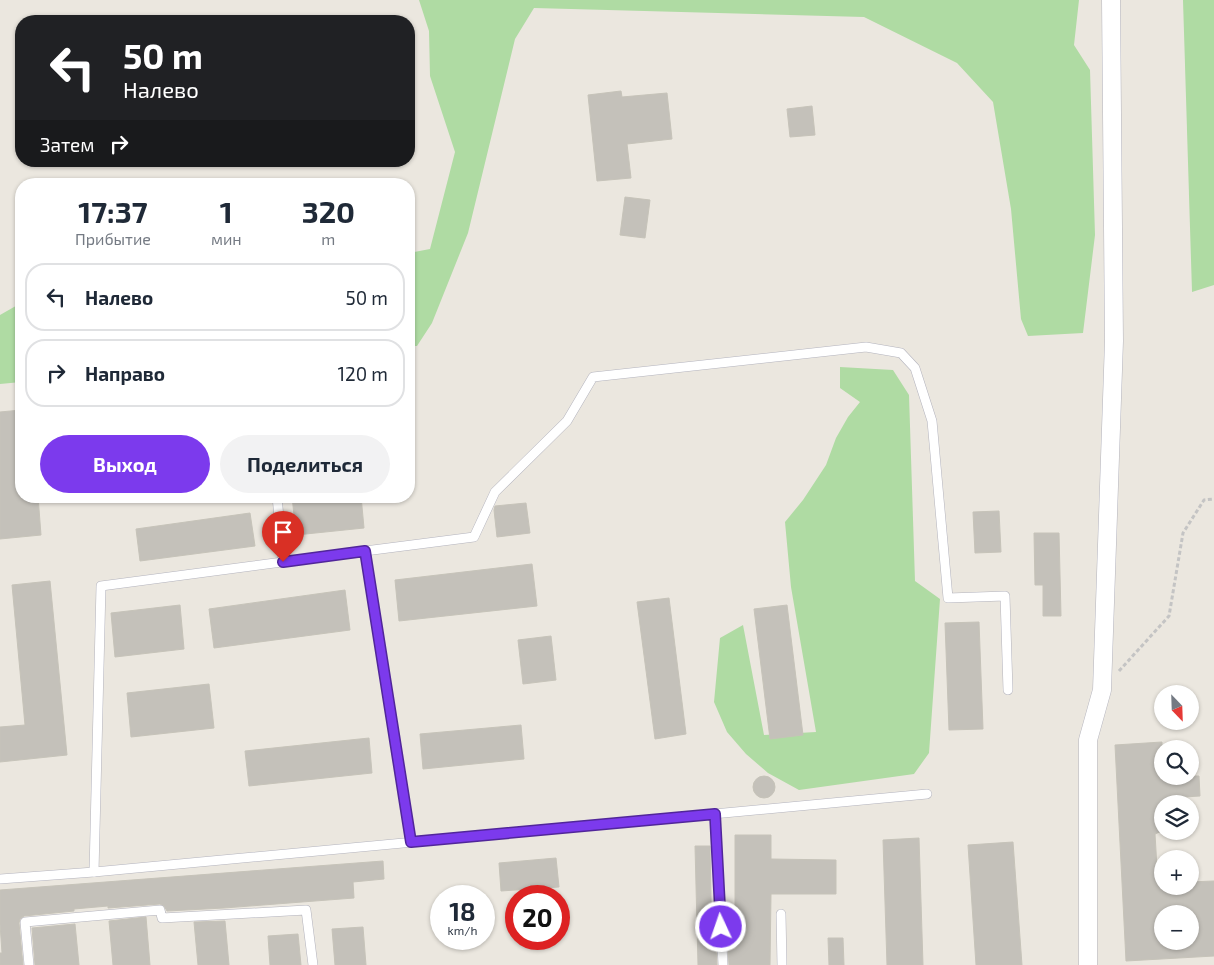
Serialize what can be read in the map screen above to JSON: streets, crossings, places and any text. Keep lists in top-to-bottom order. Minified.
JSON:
{"north":"bottom right","page":{"turn":["50 m","Налево"],"then":"Затем","eta":["17:37","Прибытие","1","мин","320","m"],"list":[{"name":"Налево","value":"50 m"},{"name":"Направо","value":"120 m"}],"buttons":["Выход","Поделиться"],"map_buttons":["+","−"],"speed":"18 km/h","limit":"20"}}
